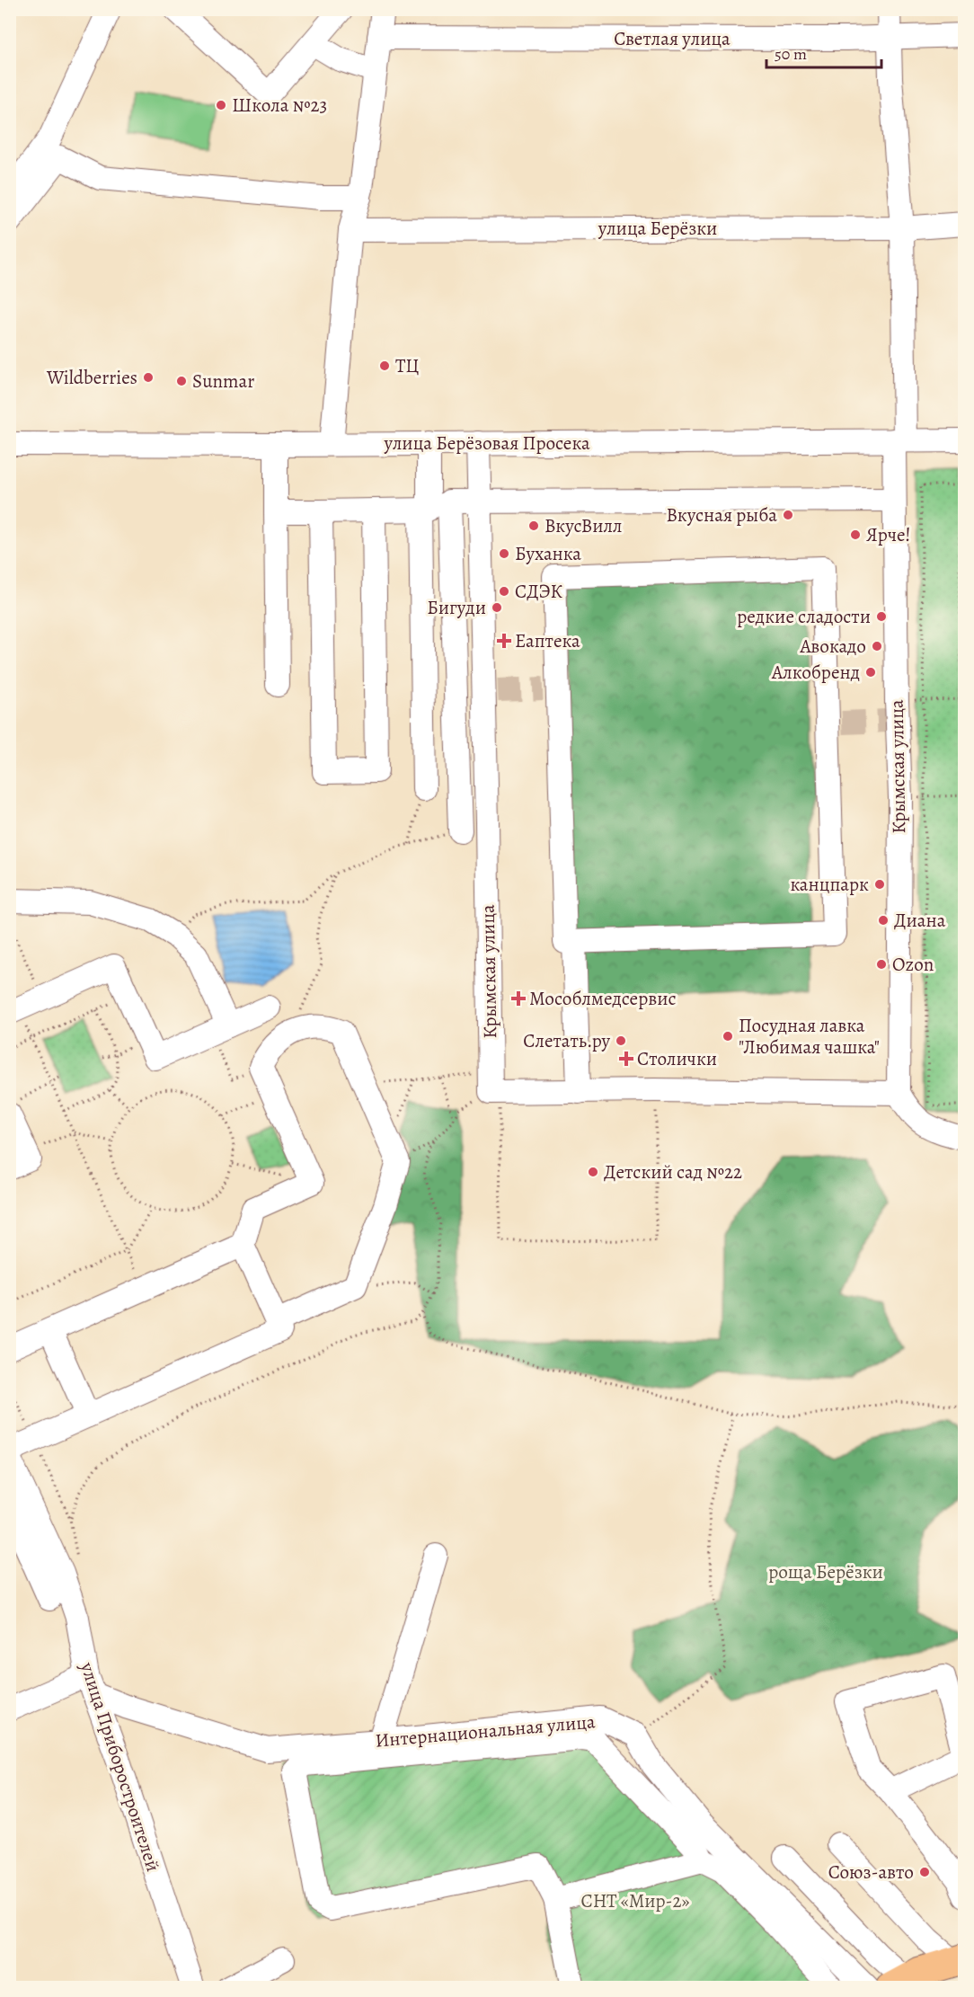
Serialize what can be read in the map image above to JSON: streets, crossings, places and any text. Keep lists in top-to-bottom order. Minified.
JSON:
{"streets":{"street":["Светлая улица","улица Берёзки","улица Берёзовая Просека","Крымская улица","Интернациональная улица","улица Приборостроителей"]},"crossings":[["Светлая улица","Крымская улица"],["улица Берёзки","Крымская улица"],["улица Берёзовая Просека","Крымская улица"],["Интернациональная улица","улица Приборостроителей"]],"parks":["роща Берёзки","СНТ «Мир-2»"],"places":{"other":["Школа №23","ТЦ","Wildberries","Sunmar","Вкусная рыба","ВкусВилл","Ярче!","Буханка","СДЭК","Бигуди","редкие сладости","Авокадо","Алкобренд","канцпарк","Диана","Ozon","Посудная лавка \"Любимая чашка\"","Слетать.ру","Детский сад №22","Союз-авто"],"health":["Еаптека","Мособлмедсервис","Столички"]},"scale_bar":"50 m"}
